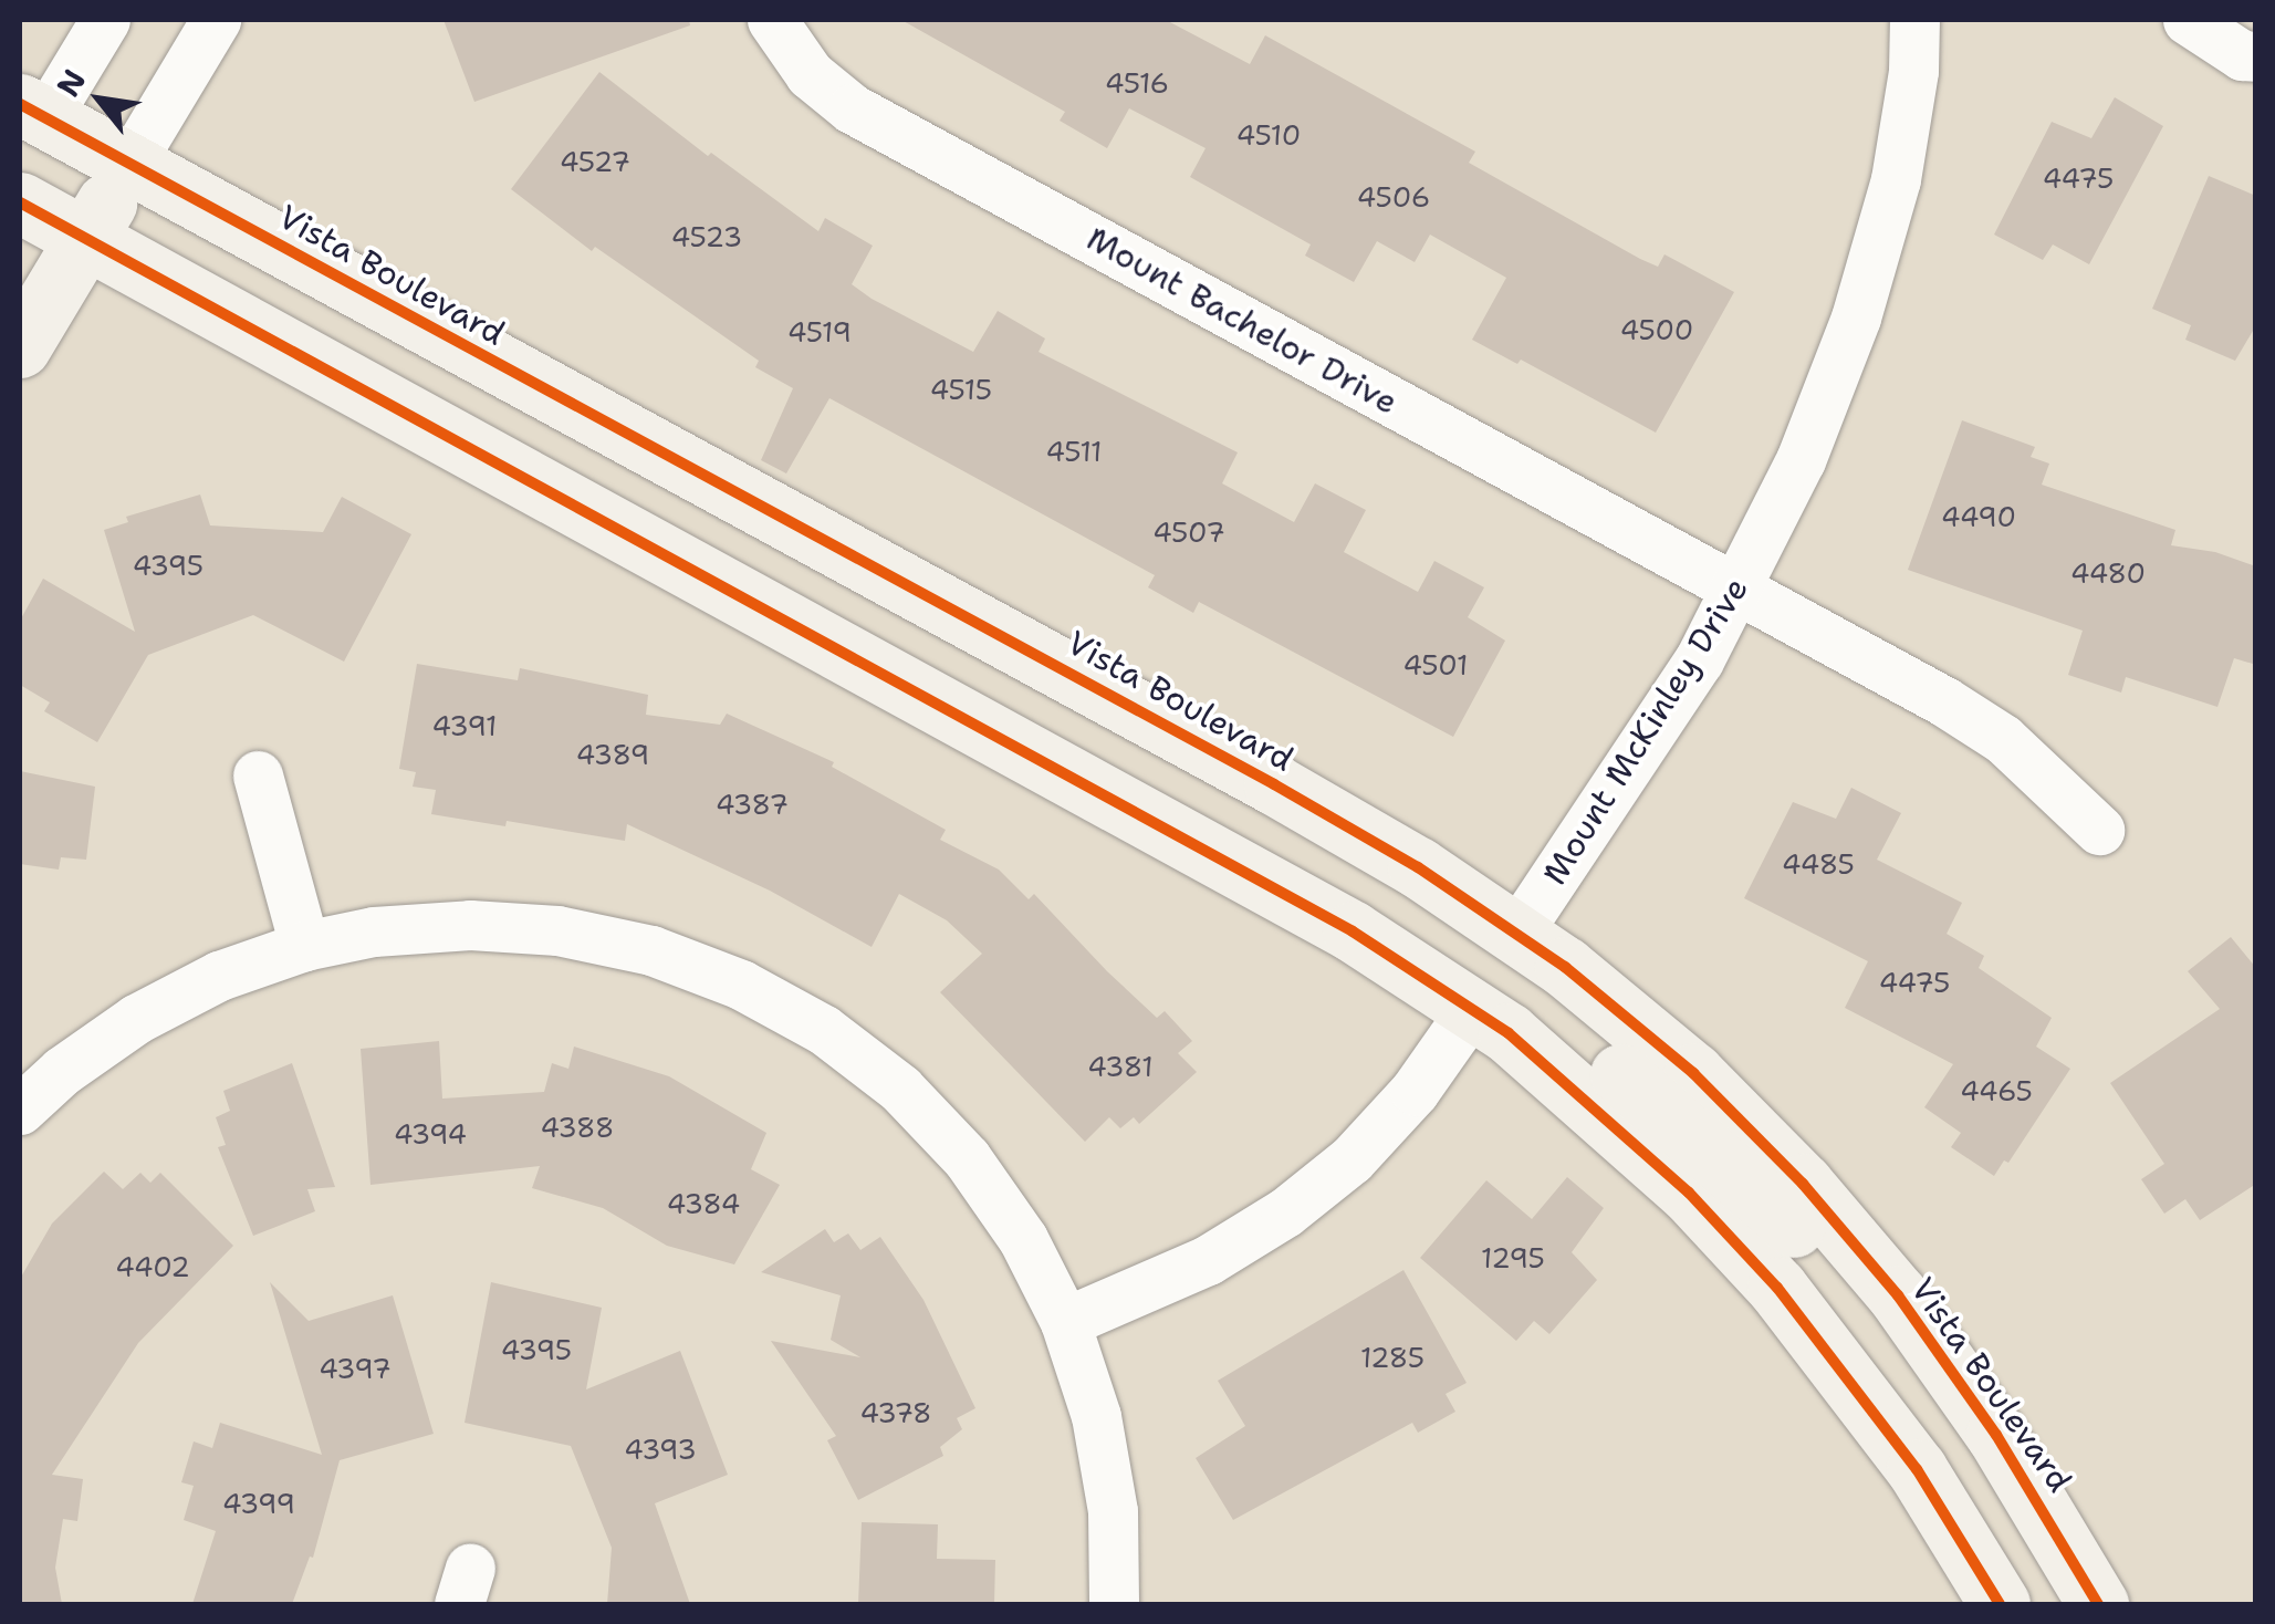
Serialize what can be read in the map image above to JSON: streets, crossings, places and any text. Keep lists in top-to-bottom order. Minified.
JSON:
{"streets":{"main road":["Vista Boulevard"],"street":["Mount Bachelor Drive","Mount McKinley Drive"]},"crossings":[["Vista Boulevard","Mount McKinley Drive"],["Mount Bachelor Drive","Mount McKinley Drive"]],"house_numbers":["4516","4510","4527","4475","4506","4523","4500","4519","4515","4511","4490","4507","4395","4480","4501","4391","4389","4387","4485","4475","4381","4465","4388","4394","4384","1295","4402","4395","1285","4397","4378","4393","4399"],"north":"top left"}
